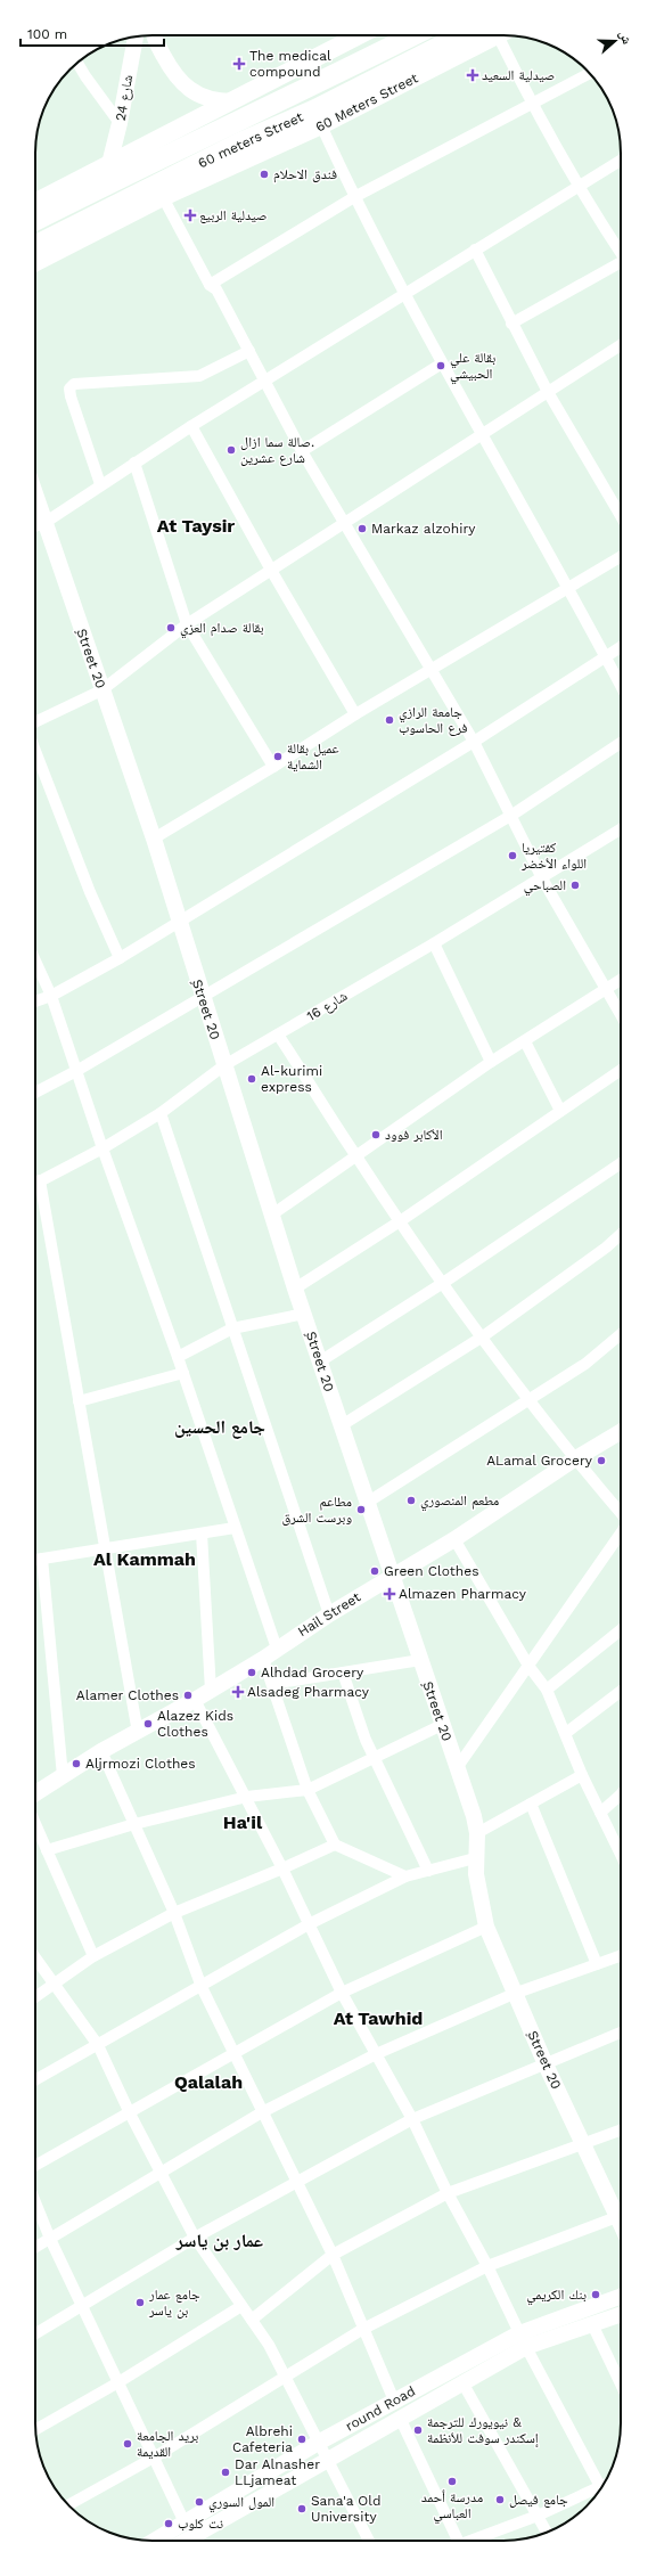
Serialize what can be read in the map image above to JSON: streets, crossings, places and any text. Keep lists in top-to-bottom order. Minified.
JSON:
{"streets":{"highway":["60 meters Street"],"main road":["60 Meters Street"],"street":["شارع 24","ٍStreet 20","شارع 16","Hail Street","round Road"]},"crossings":[["شارع 24","60 meters Street"],["60 Meters Street","60 meters Street"],["ٍStreet 20","شارع 16"],["ٍStreet 20","Hail Street"]],"districts":["At Taysir","جامع الحسين","Al Kammah","Ha'il","At Tawhid","Qalalah","عمار بن ياسر"],"places":{"health":["The medical compound","صيدلية السعيد","صيدلية الربيع","Almazen Pharmacy","Alsadeg Pharmacy"],"other":["فندق الاحلام","بقالة علي الحبيشي","صالة سما ازال. شارع عشرين","Markaz alzohiry","بقالة صدام العزي","جامعة الرازي فرع الحاسوب","عميل بقالة الشماية","كفتيريا اللواء الأخضر","الصباحي","Al-kurimi express","الأكابر فوود","ALamal Grocery","مطعم المنصوري","مطاعم وبرست الشرق","Green Clothes","Alhdad Grocery","Alamer Clothes","Alazez Kids Clothes","Aljrmozi Clothes","بنك الكريمي","جامع عمار بن ياسر","نيويورك للترجمة & إسكندر سوفت للأنظمة","Albrehi Cafeteria","بريد الجامعة القديمة","Dar Alnasher LLjameat","مدرسة أحمد العباسي","جامع فيصل","المول السوري","Sana'a Old University","نت كلوب"]},"scale_bar":"100 m","north":"right"}
